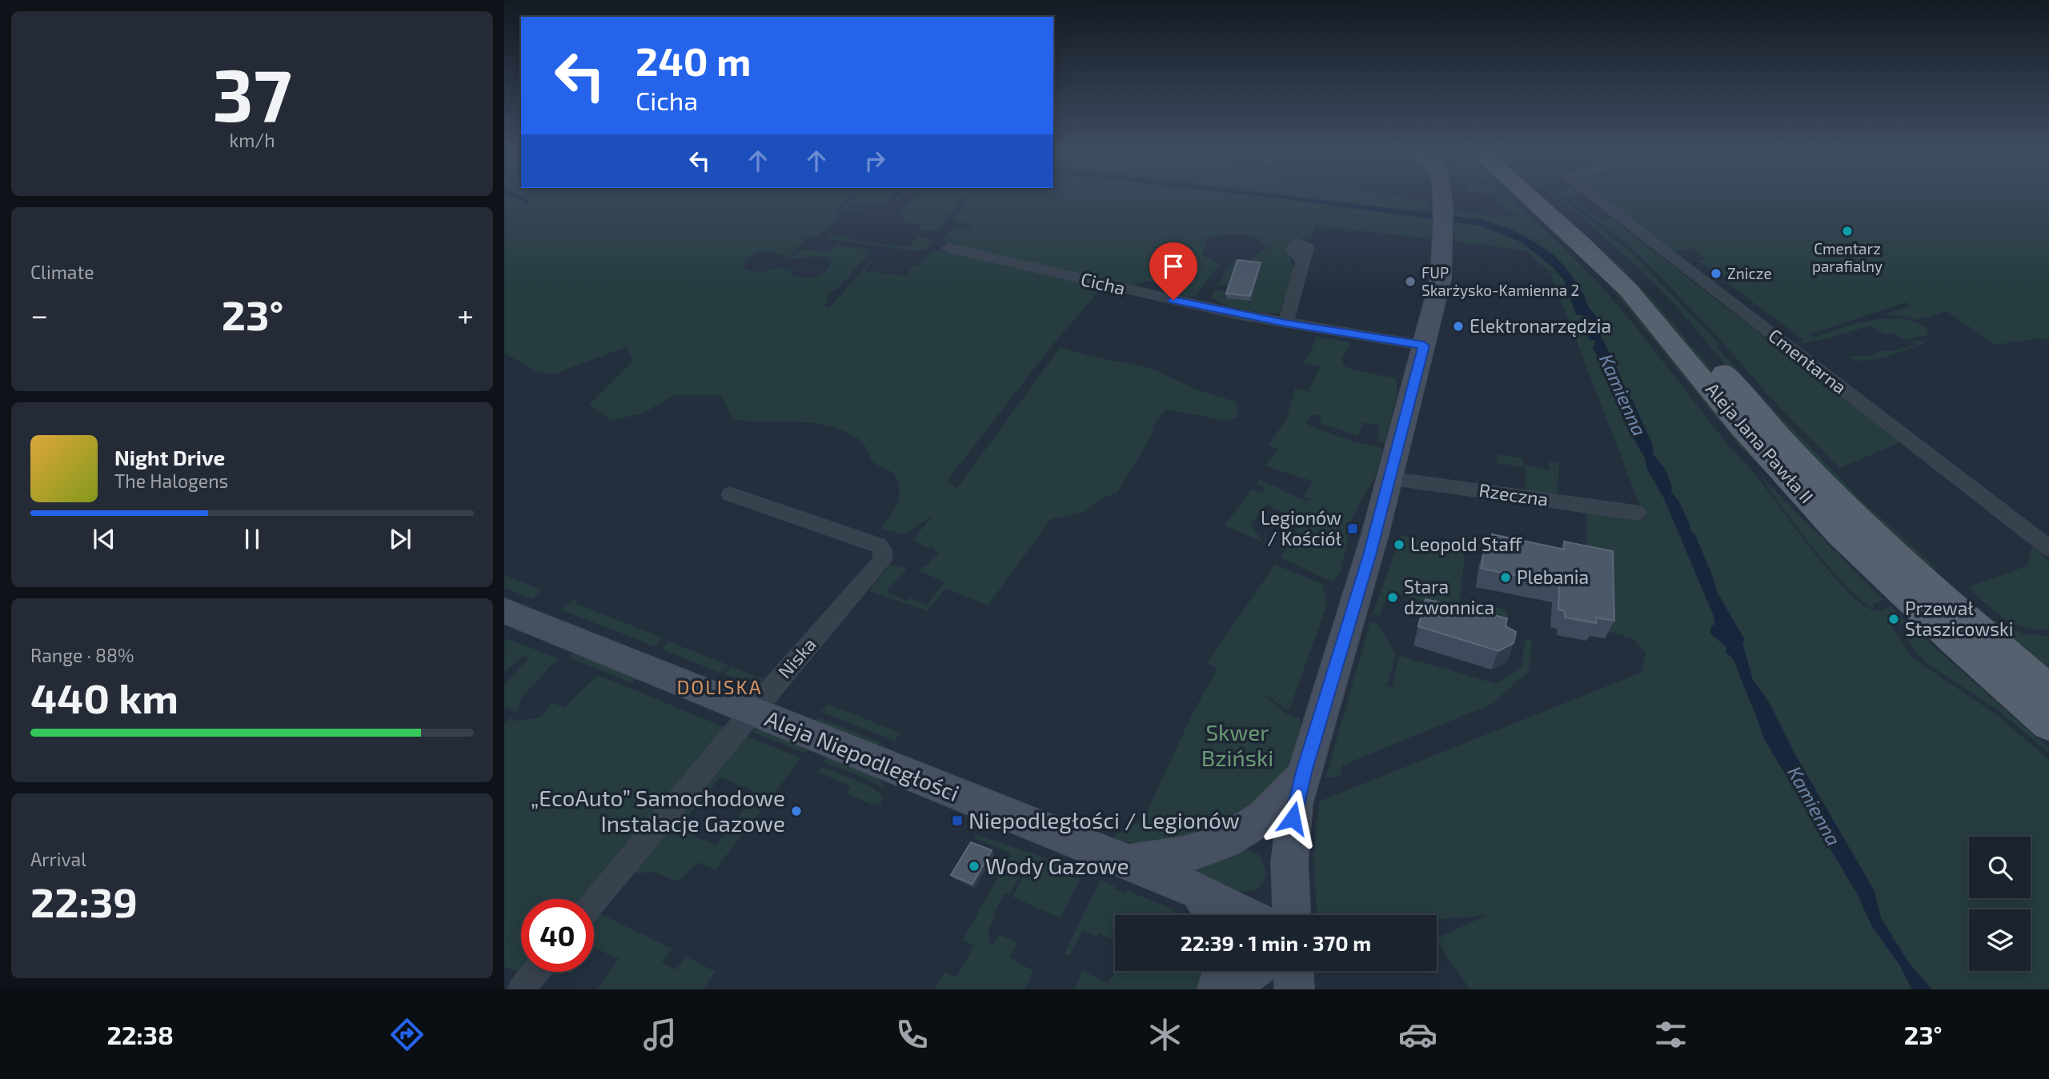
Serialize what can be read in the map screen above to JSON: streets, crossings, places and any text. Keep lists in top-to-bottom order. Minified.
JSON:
{"streets":{"main road":["Aleja Jana Pawła II"],"street":["Cicha","Cmentarna","Rzeczna","Niska","Aleja Niepodległości"]},"crossings":[["Niska","Aleja Niepodległości"]],"districts":["DOLISKA"],"water":["Kamienna"],"parks":["Skwer Bziński"],"places":{"other":["Cmentarz parafialny","Znicze","FUP Skarżysko-Kamienna 2","Elektronarzędzia","Leopold Staff","Plebania","Stara dzwonnica","Przewał Staszicowski","„EcoAuto” Samochodowe Instalacje Gazowe","Wody Gazowe"],"transit":["Legionów / Kościół","Niepodległości / Legionów"]},"page":{"tile":[["37","km/h"],"Climate",["Range · 88%","440 km"],["Arrival","22:39"]],"turn":["240 m","Cicha"],"heat":["−","23°","+"],"song":["Night Drive","The Halogens"],"limit":"40","trip":"22:39 · 1 min · 370 m","tabs":["22:38","23°"]}}
